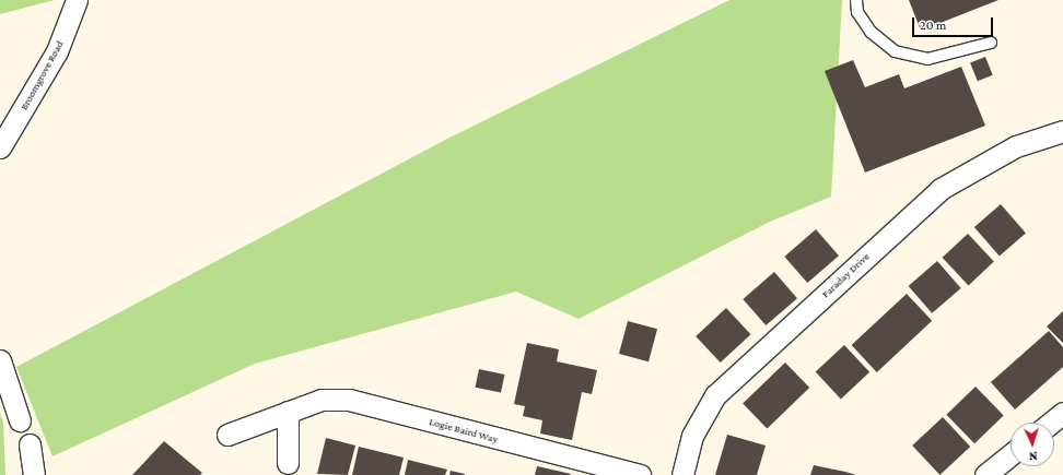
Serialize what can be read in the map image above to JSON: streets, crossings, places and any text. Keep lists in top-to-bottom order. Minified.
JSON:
{"streets":{"street":["Broomgrove Road","Faraday Drive","Logie Baird Way"]},"scale_bar":"20 m","north":"bottom"}
